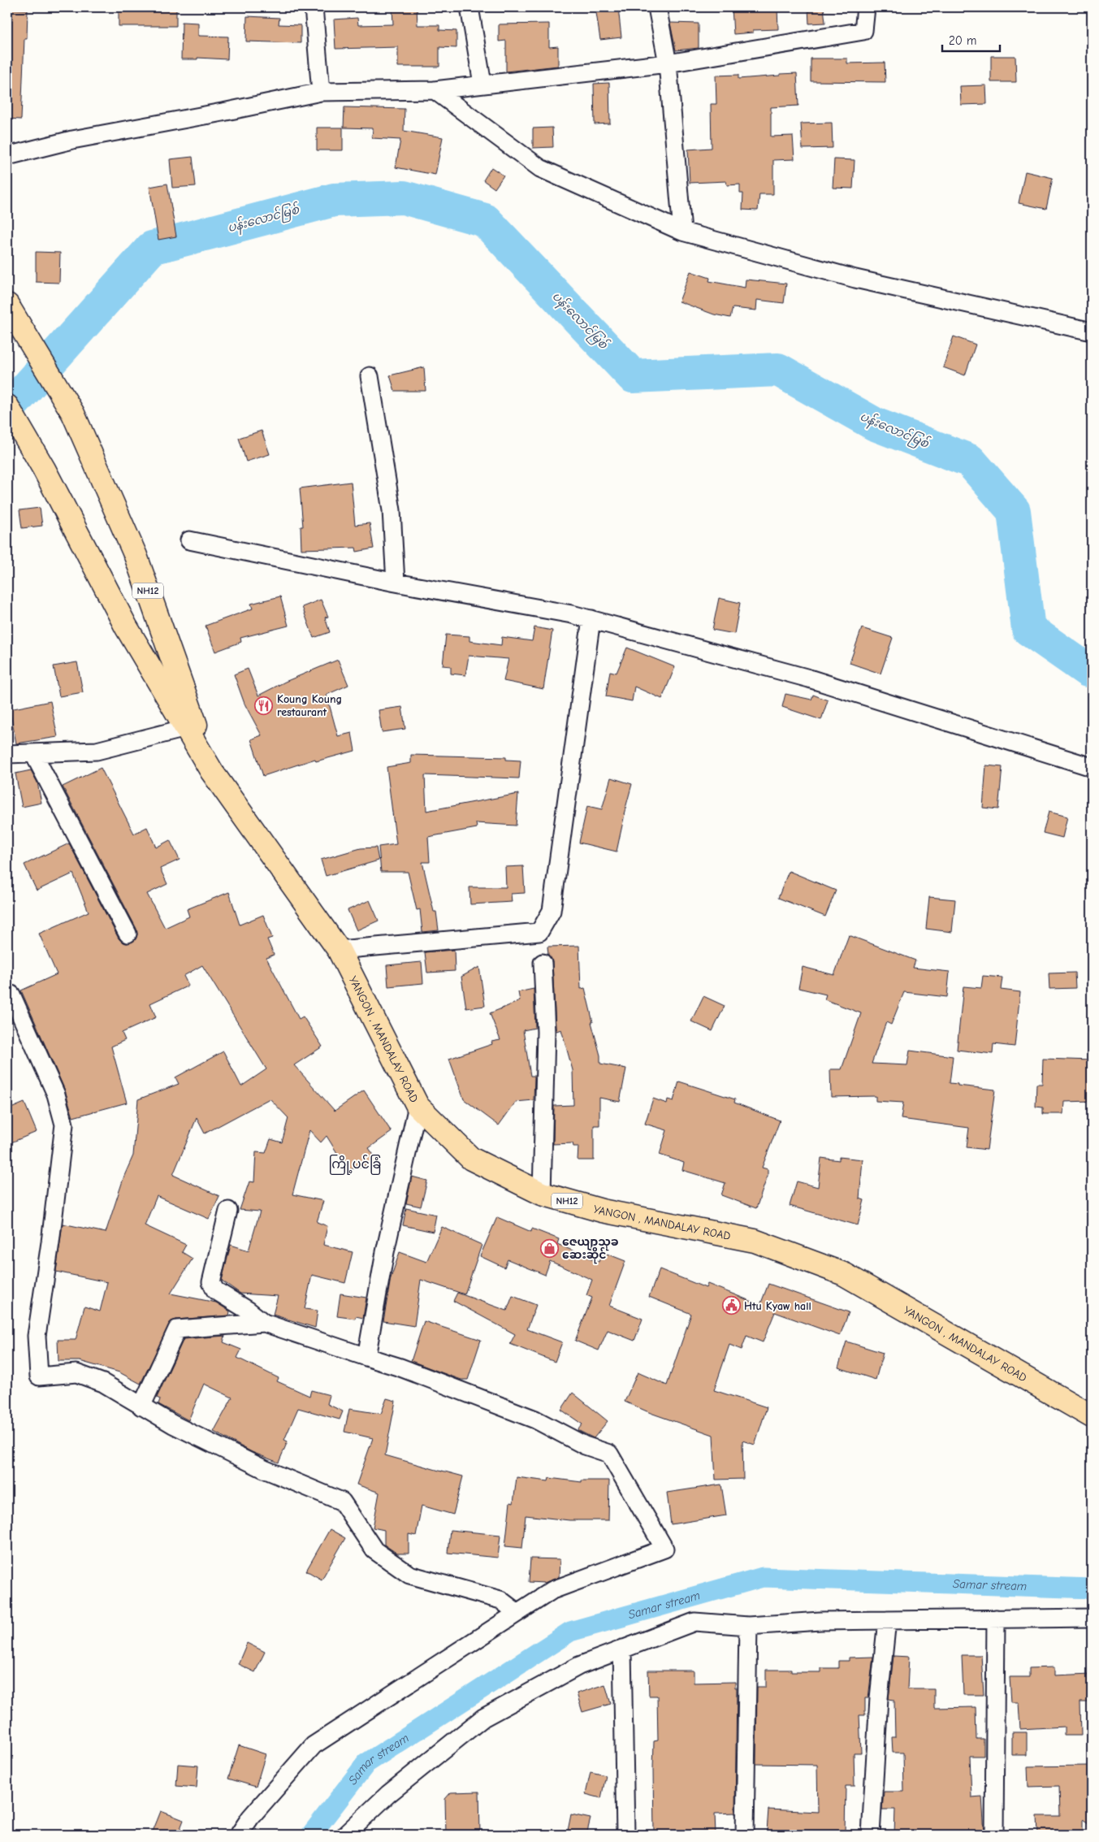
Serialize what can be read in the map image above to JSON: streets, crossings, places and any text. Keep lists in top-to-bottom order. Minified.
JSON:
{"streets":{"highway":["NH12","YANGON , MANDALAY ROAD"]},"crossings":[["NH12","YANGON , MANDALAY ROAD"]],"districts":["ကြို့ပင်ခြံ"],"water":["ပန်းလောင်မြစ်","Samar stream"],"places":{"restaurant":["Koung Koung restaurant"],"shop":["ဇေယျာသုခ ဆေးဆိုင်"],"public building":["Htu Kyaw hall"]},"scale_bar":"20 m"}
